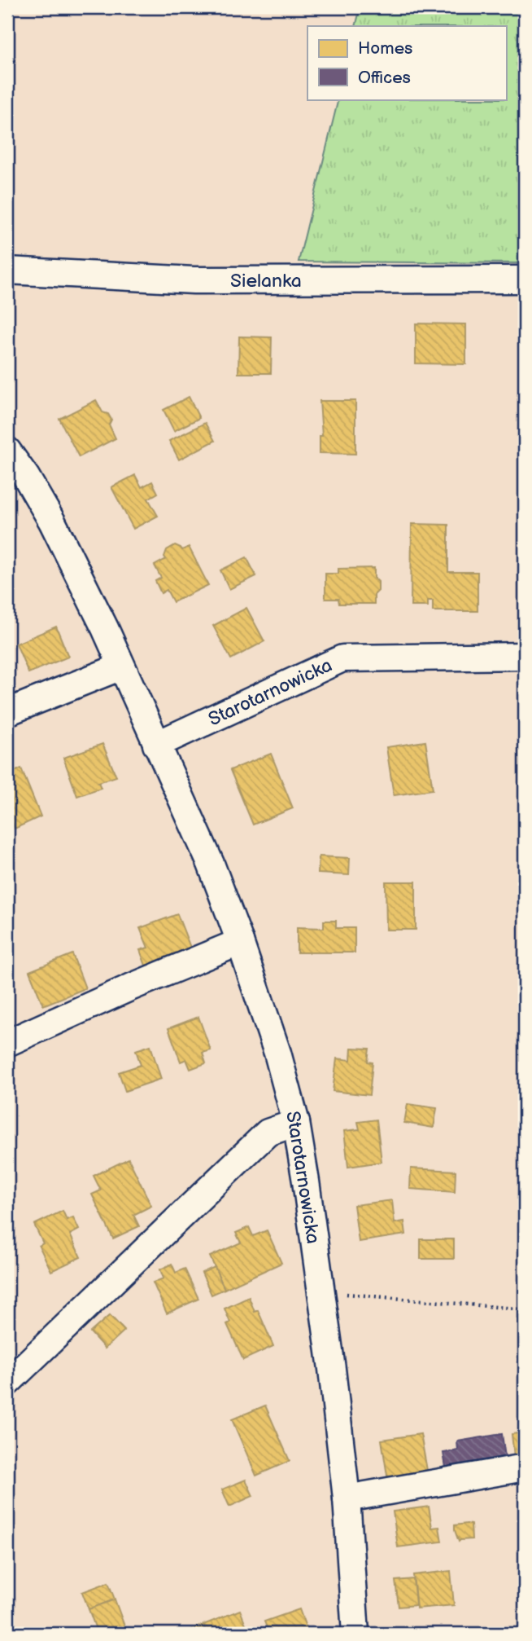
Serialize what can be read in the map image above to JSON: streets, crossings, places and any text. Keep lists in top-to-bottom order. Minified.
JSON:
{"streets":{"street":["Sielanka","Starotarnowicka"]},"legend":["Homes","Offices"]}
